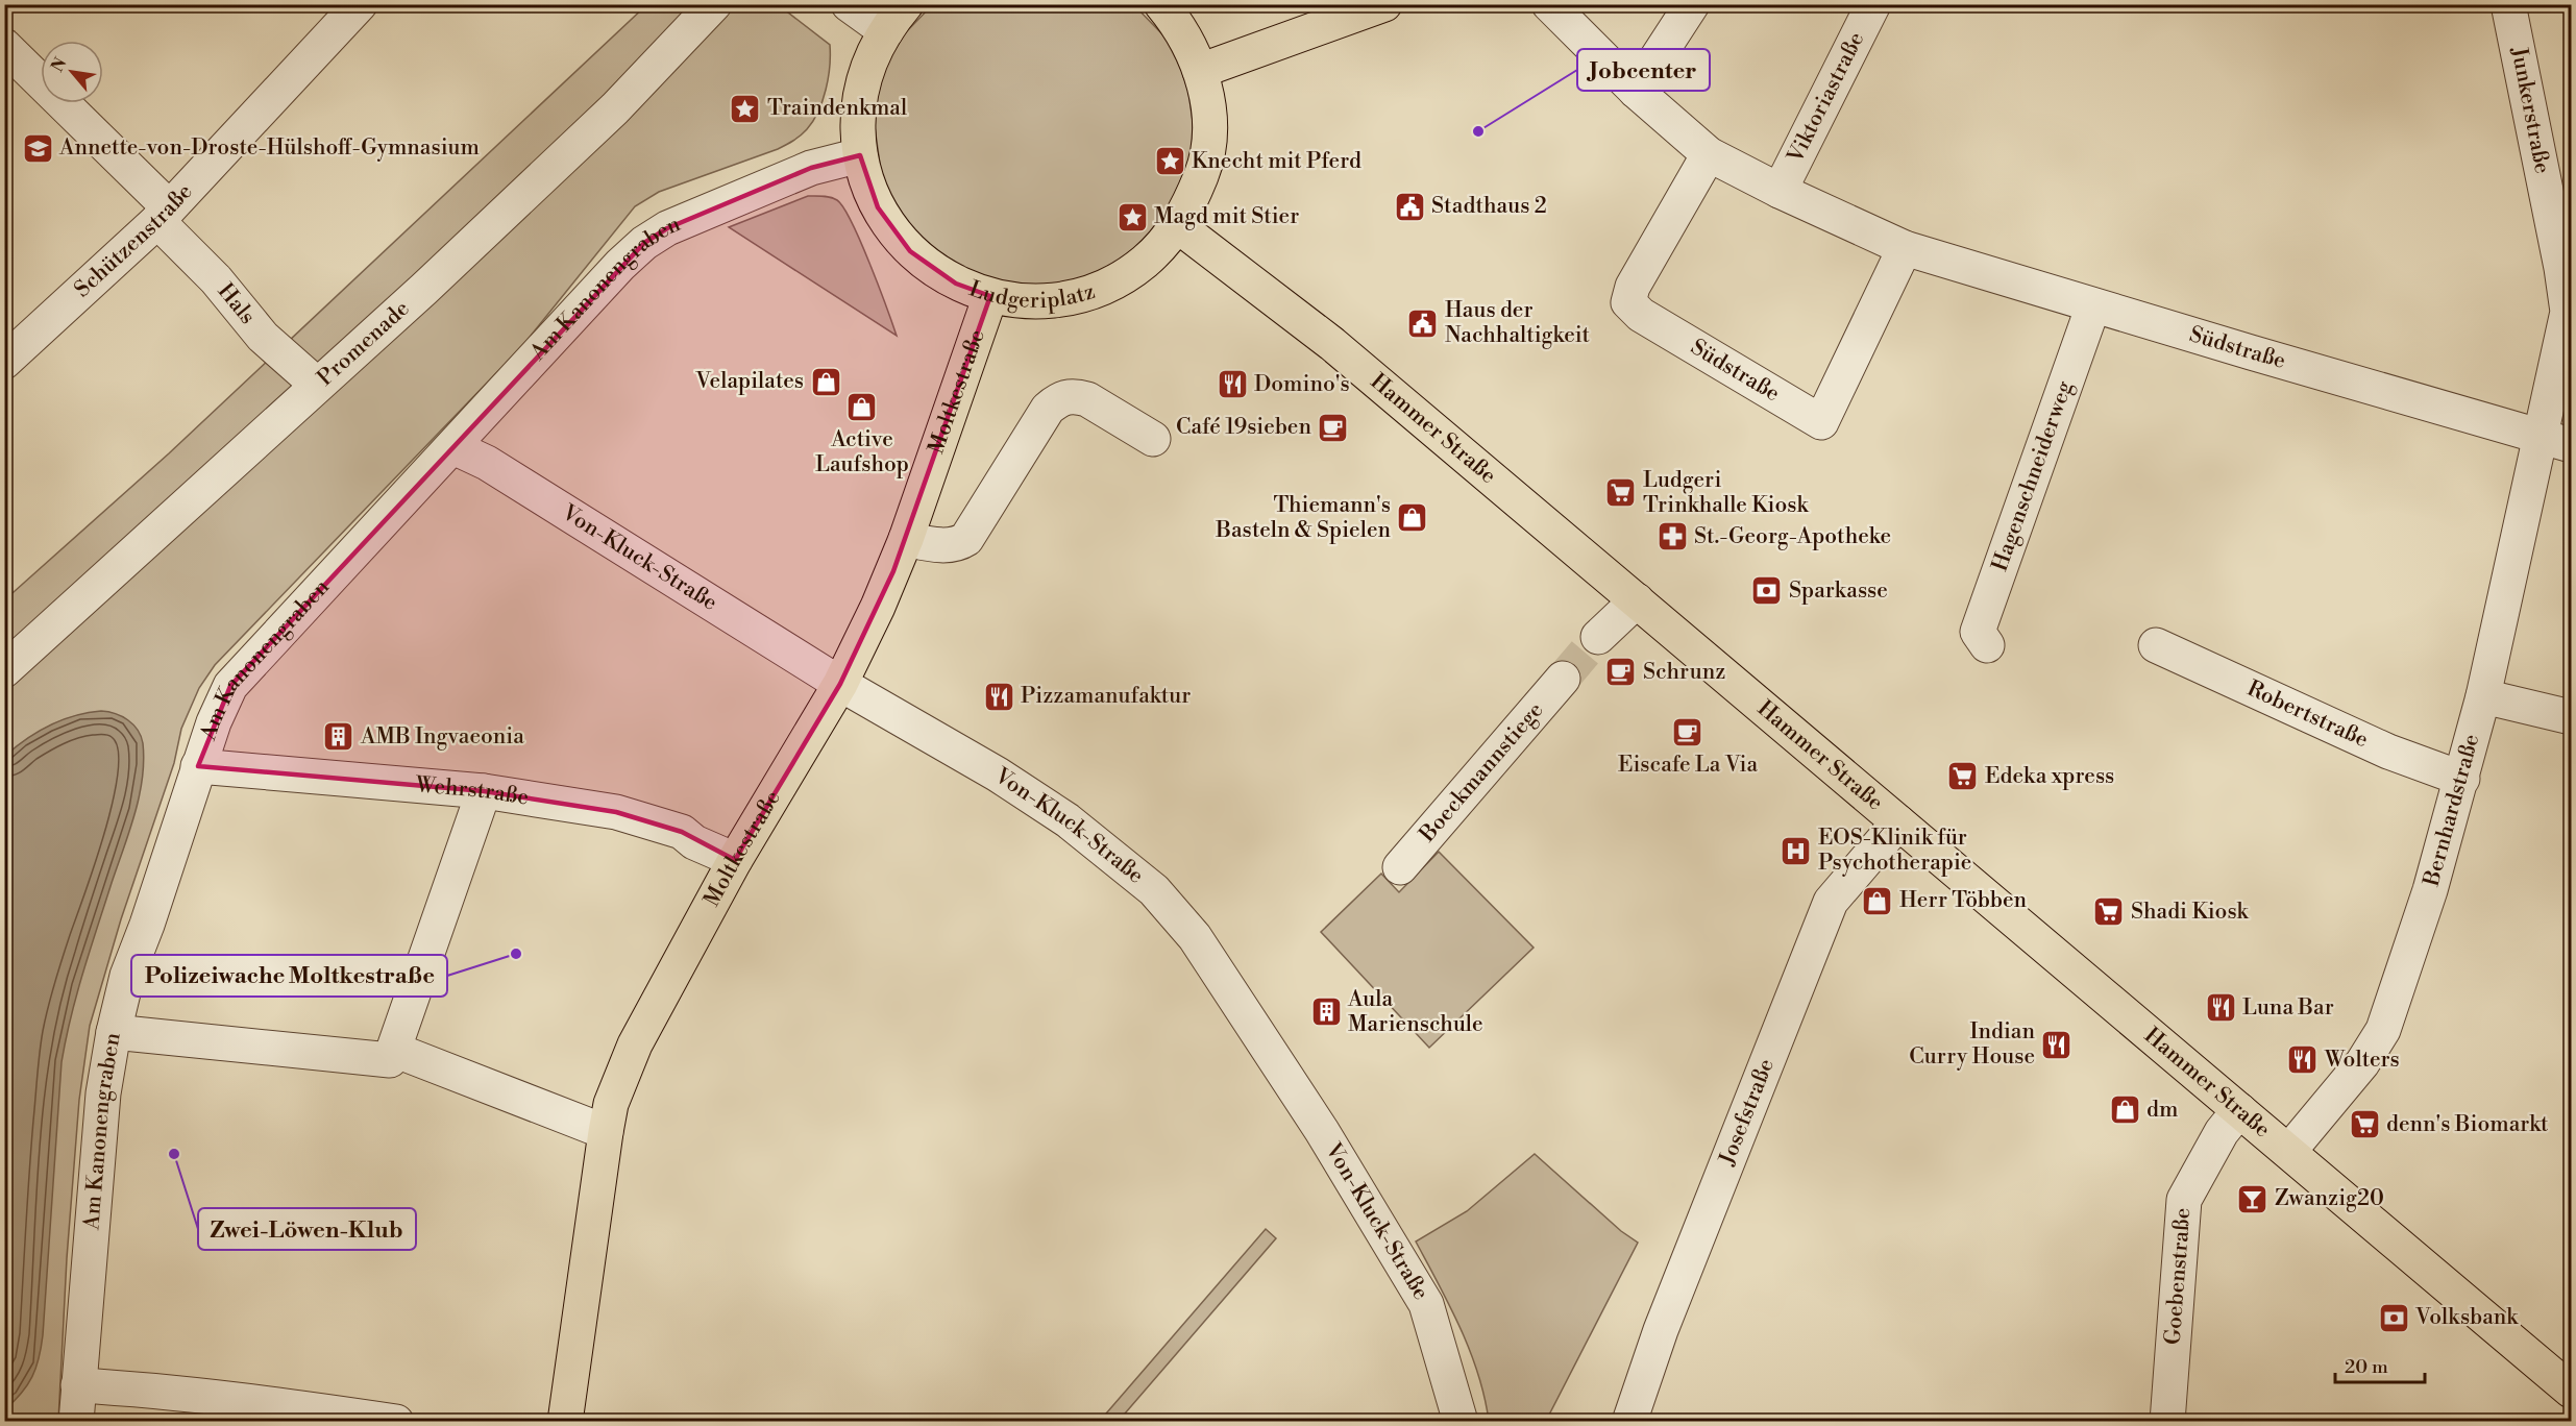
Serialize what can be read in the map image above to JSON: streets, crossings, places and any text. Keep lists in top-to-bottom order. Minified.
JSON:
{"streets":{"main road":["Ludgeriplatz","Moltkestraße","Hammer Straße"],"street":["Viktoriastraße","Junkerstraße","Schützenstraße","Am Kanonengraben","Hals","Promenade","Südstraße","Hagenschneiderweg","Von-Kluck-Straße","Robertstraße","Boeckmannstiege","Wehrstraße","Bernhardstraße","Josefstraße","Goebenstraße"]},"crossings":[["Viktoriastraße","Südstraße"],["Junkerstraße","Südstraße"],["Junkerstraße","Bernhardstraße"],["Schützenstraße","Hals"],["Ludgeriplatz","Am Kanonengraben"],["Ludgeriplatz","Moltkestraße"],["Ludgeriplatz","Hammer Straße"],["Am Kanonengraben","Von-Kluck-Straße"],["Am Kanonengraben","Wehrstraße"],["Hals","Promenade"],["Südstraße","Hagenschneiderweg"],["Südstraße","Bernhardstraße"],["Moltkestraße","Von-Kluck-Straße"],["Moltkestraße","Wehrstraße"],["Hammer Straße","Bernhardstraße"],["Hammer Straße","Josefstraße"],["Hammer Straße","Goebenstraße"],["Robertstraße","Bernhardstraße"]],"places":{"place":["Traindenkmal","Knecht mit Pferd","Magd mit Stier"],"other":["Jobcenter","Polizeiwache Moltkestraße","Zwei-Löwen-Klub"],"school or university":["Annette-von-Droste-Hülshoff-Gymnasium"],"public building":["Stadthaus 2","Haus der Nachhaltigkeit"],"shop":["Velapilates","Active Laufshop","Thiemann's Basteln & Spielen","Herr Többen","dm"],"restaurant":["Domino's","Pizzamanufaktur","Luna Bar","Indian Curry House","Wolters"],"cafe":["Café 19sieben","Schrunz","Eiscafe La Via"],"supermarket":["Ludgeri Trinkhalle Kiosk","Edeka xpress","Shadi Kiosk","denn's Biomarkt"],"pharmacy":["St.-Georg-Apotheke"],"bank":["Sparkasse","Volksbank"],"building":["AMB Ingvaeonia","Aula Marienschule"],"hospital":["EOS-Klinik für Psychotherapie"],"bar":["Zwanzig20"]},"scale_bar":"20 m","north":"top left"}
